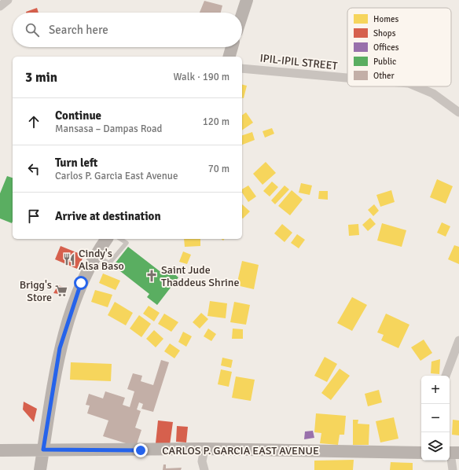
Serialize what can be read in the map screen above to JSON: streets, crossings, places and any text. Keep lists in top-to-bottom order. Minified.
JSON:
{"streets":{"main road":["CARLOS P. GARCIA EAST AVENUE"],"street":["IPIL-IPIL STREET"]},"places":{"restaurant":["Cindy's Alsa Baso"],"church":["Saint Jude Thaddeus Shrine"],"supermarket":["Brigg's Store"]},"legend":["Homes","Shops","Offices","Public","Other"],"page":{"search":"Search here","heading":["3 min","Walk · 190 m"],"list":[["Continue","Mansasa – Dampas Road","120 m"],["Turn left","Carlos P. Garcia East Avenue","70 m"],"Arrive at destination"],"map_buttons":["+","−"]}}
